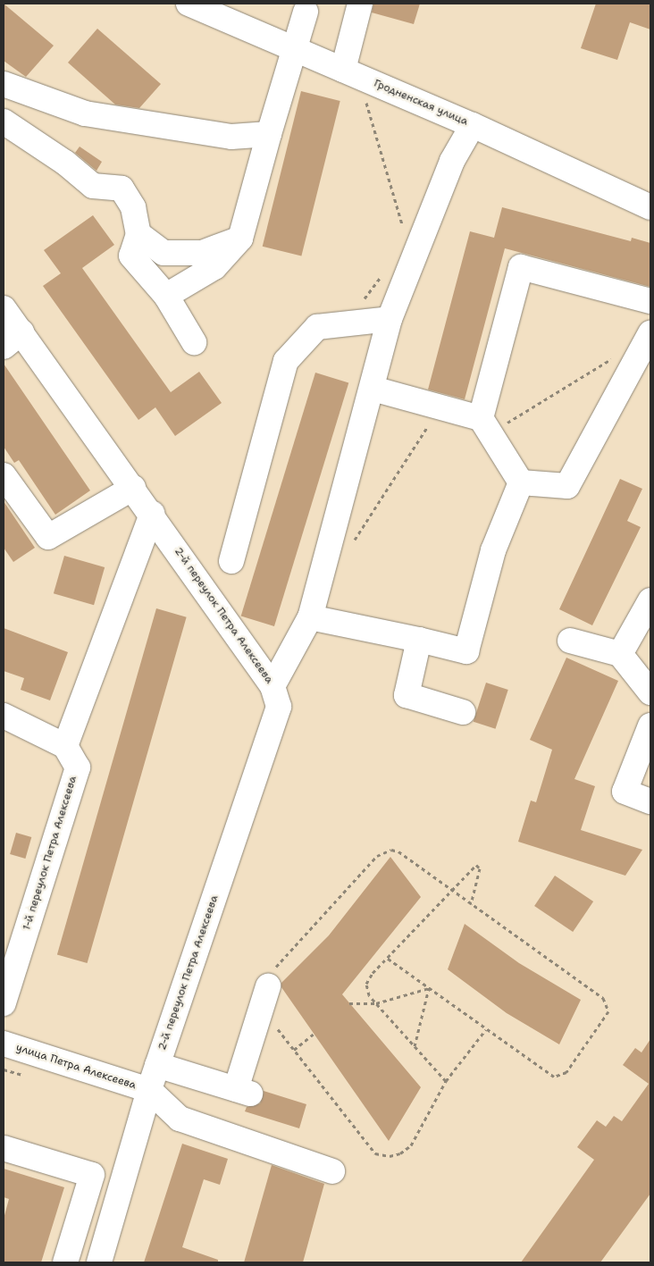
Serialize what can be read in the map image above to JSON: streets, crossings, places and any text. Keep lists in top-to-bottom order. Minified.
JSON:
{"streets":{"street":["Гродненская улица","2-й переулок Петра Алексеева","1-й переулок Петра Алексеева","улица Петра Алексеева"]},"crossings":[["2-й переулок Петра Алексеева","улица Петра Алексеева"]]}
